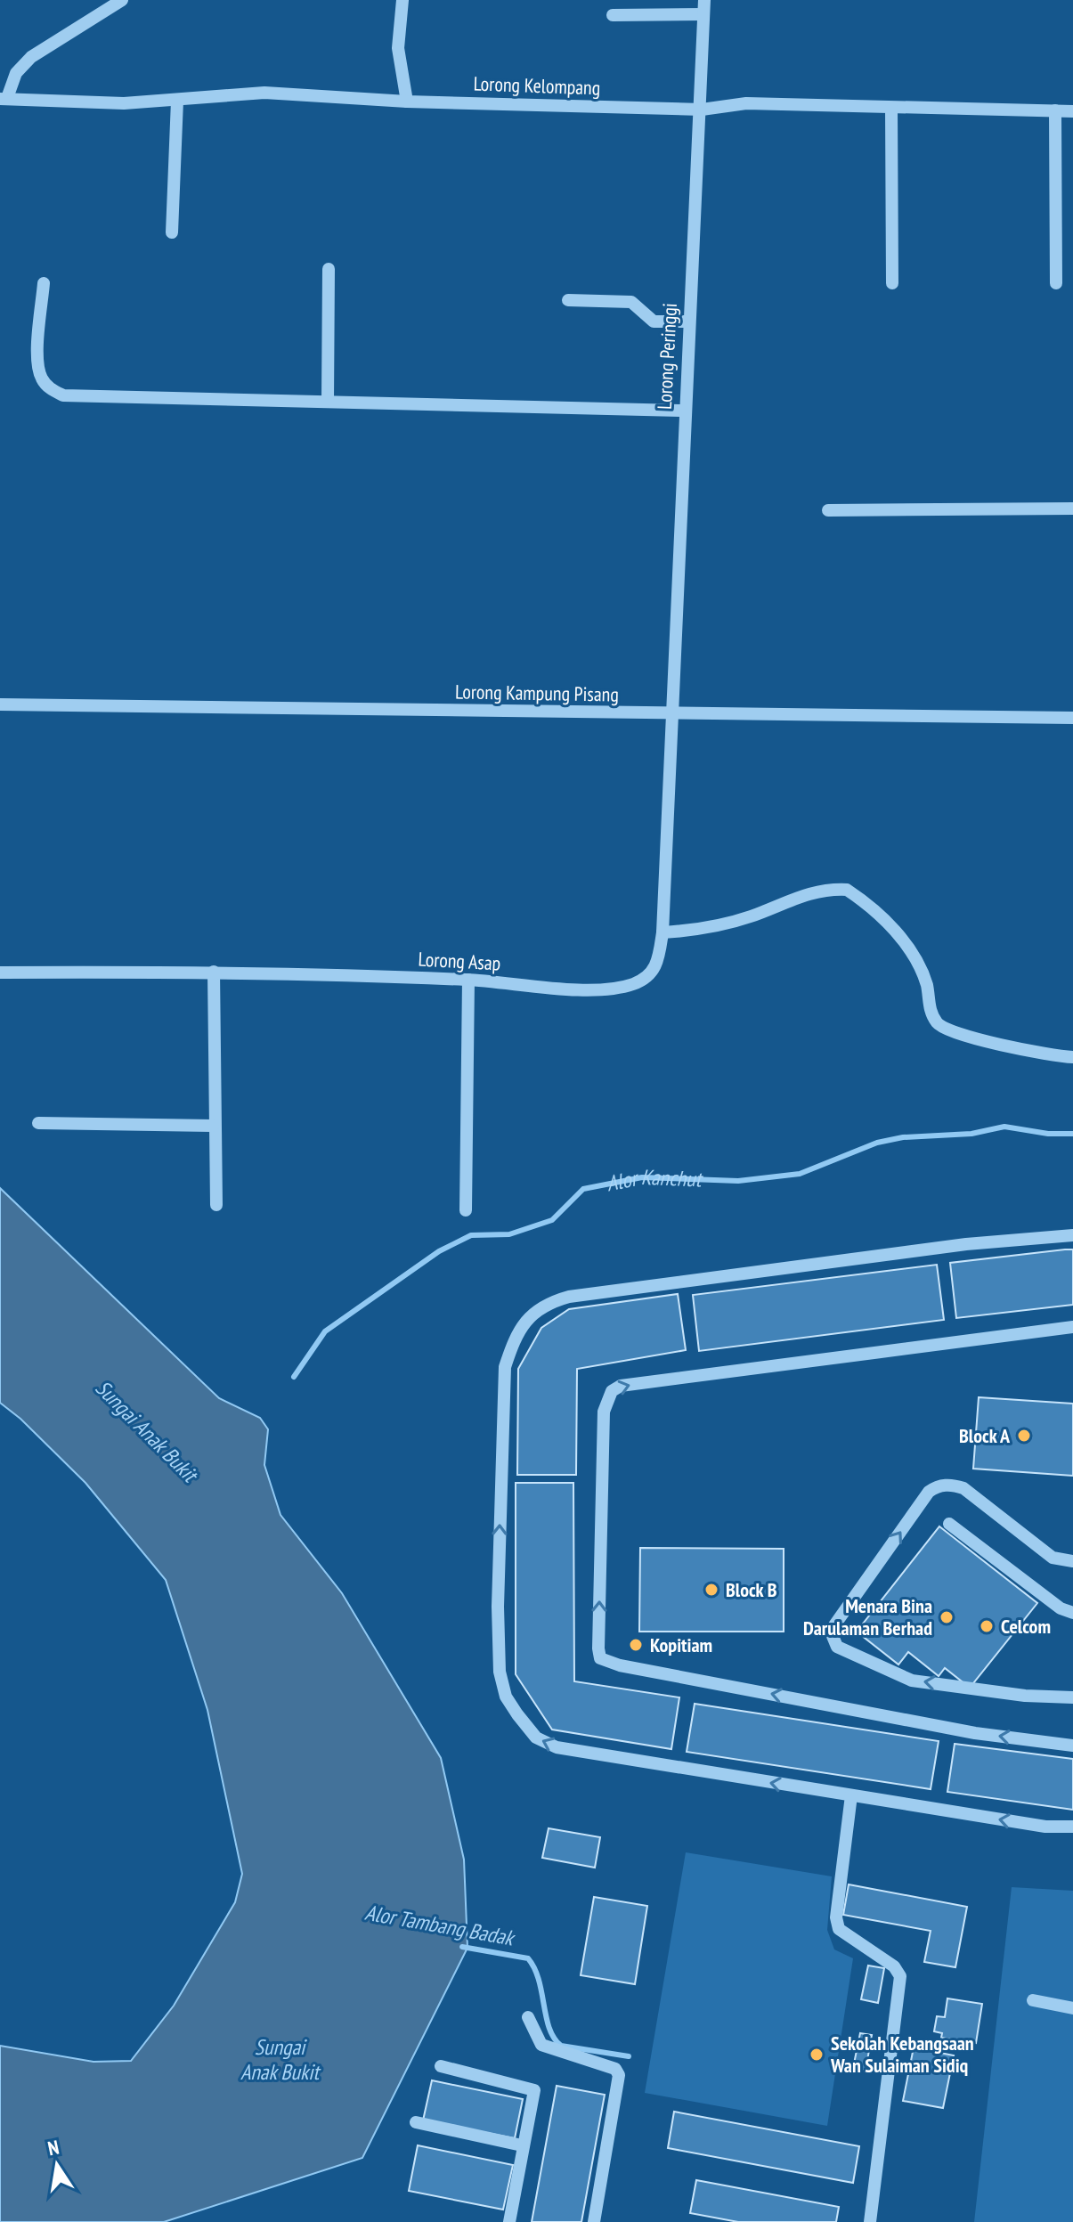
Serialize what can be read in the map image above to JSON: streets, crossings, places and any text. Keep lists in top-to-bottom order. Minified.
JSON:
{"streets":{"street":["Lorong Kelompang","Lorong Peringgi","Lorong Kampung Pisang","Lorong Asap"]},"crossings":[["Lorong Kelompang","Lorong Peringgi"],["Lorong Peringgi","Lorong Kampung Pisang"],["Lorong Peringgi","Lorong Asap"],["Lorong Kampung Pisang","Lorong Asap"]],"water":["Alor Kanchut","Sungai Anak Bukit","Alor Tambang Badak"],"places":["Block A","Block B","Menara Bina Darulaman Berhad","Celcom","Kopitiam","Sekolah Kebangsaan Wan Sulaiman Sidiq"],"north":"top"}
